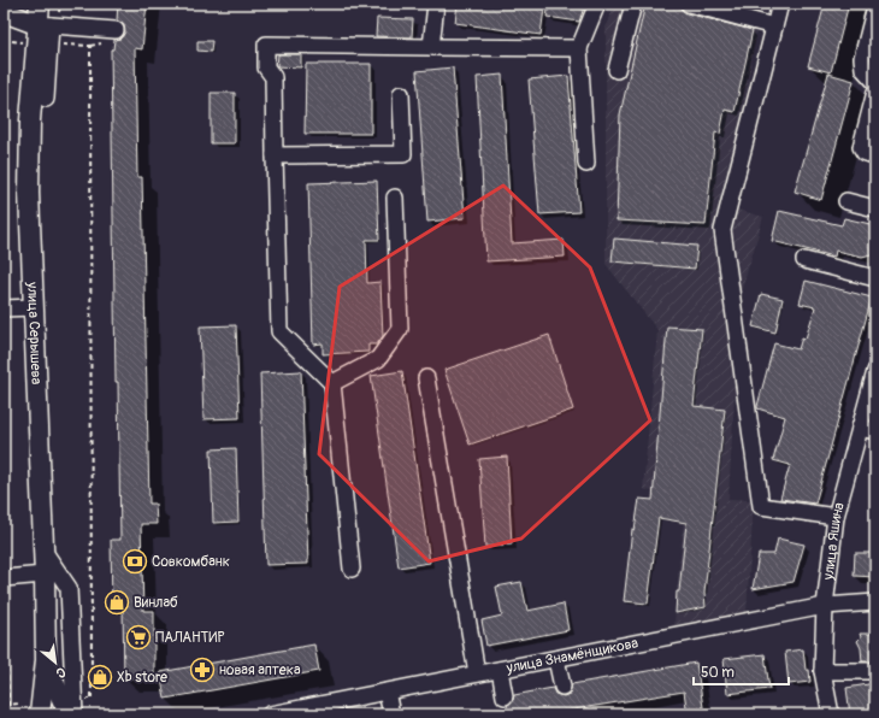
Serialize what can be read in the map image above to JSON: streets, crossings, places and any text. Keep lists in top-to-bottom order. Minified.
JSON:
{"streets":{"main road":["улица Серышева"],"street":["улица Яшина","улица Знамёнщикова"]},"crossings":[["улица Яшина","улица Знамёнщикова"]],"places":{"bank":["Совкомбанк"],"shop":["Винлаб","Xb store"],"supermarket":["ПАЛАНТИР"],"pharmacy":["новая аптека"]},"scale_bar":"50 m","north":"bottom right"}
